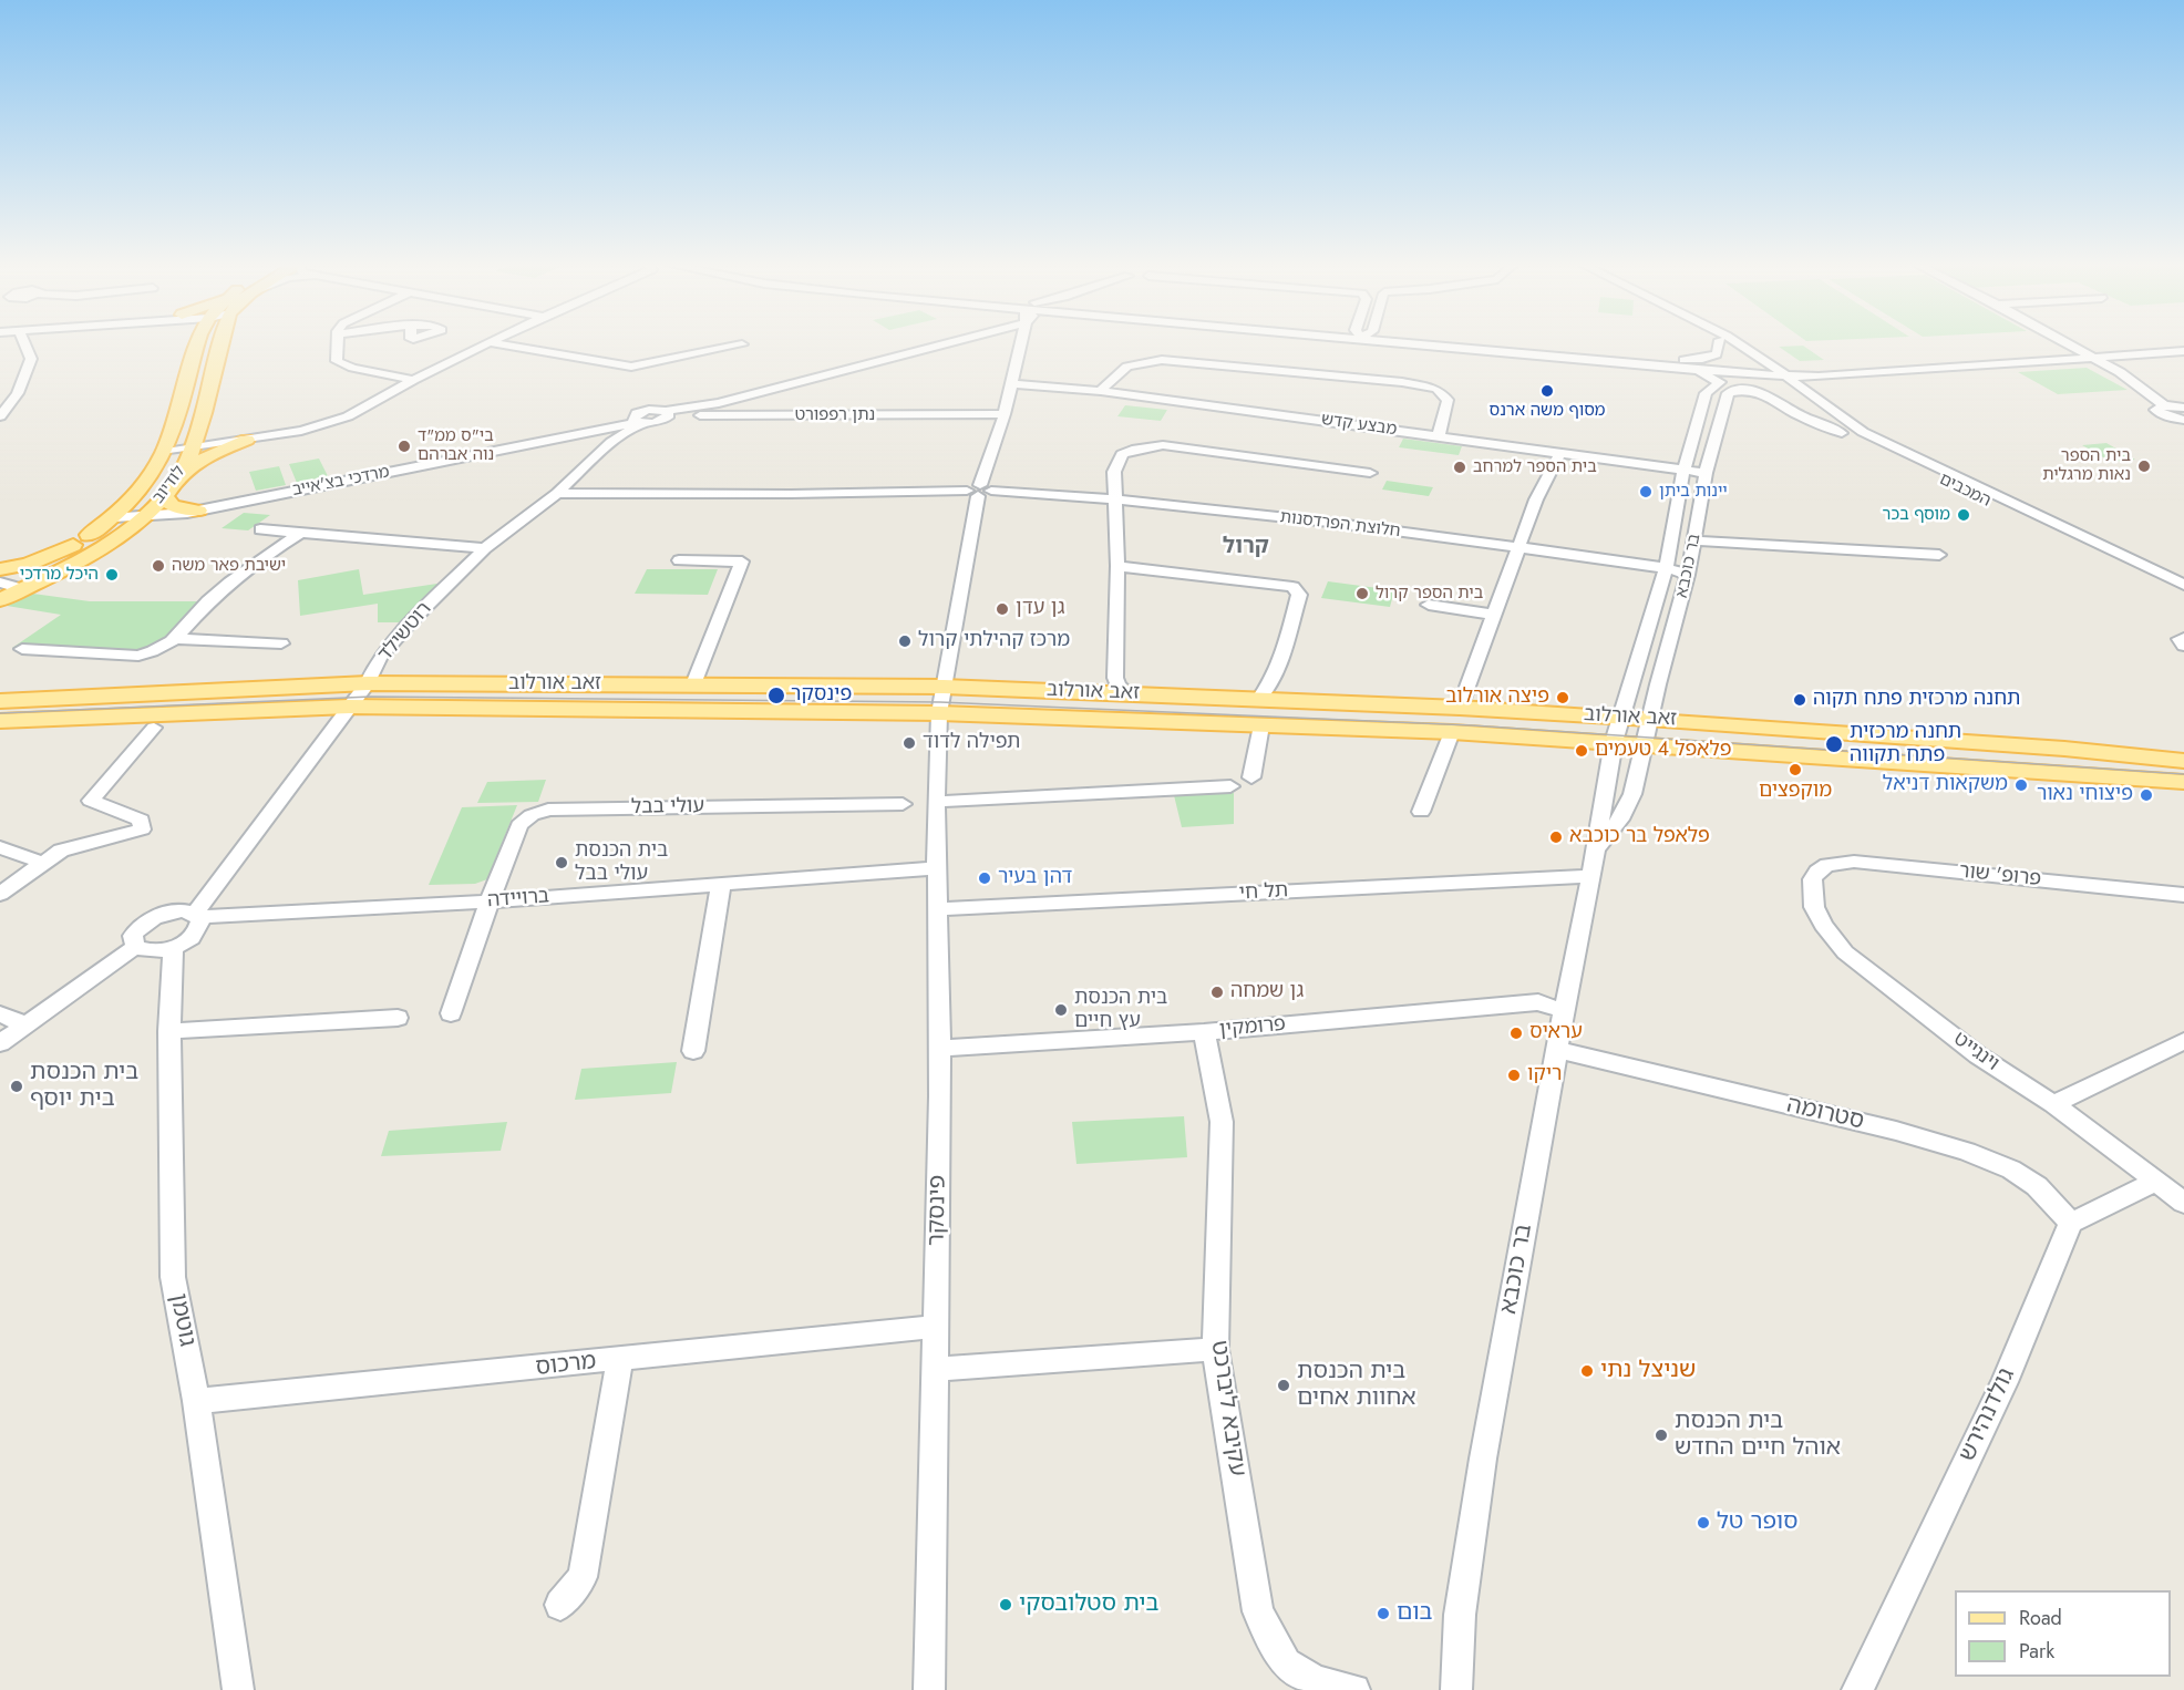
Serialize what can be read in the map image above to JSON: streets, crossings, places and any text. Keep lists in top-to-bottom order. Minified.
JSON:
{"streets":{"main road":["לודיוב","זאב אורלוב"],"street":["נתן רפפורט","מבצע קדש","מרדכי בצ'אייב","המכבים","חלוצת הפרדסנות","בר כוכבא","רוטשילד","עולי בבל","פרופ' שור","תל חי","ברויידה","פרומקין","וינגייט","סטרומה","פינסקר","גוטמן","מרכוס","עקיבא ליברכט","גולדנהירש"]},"crossings":[["נתן רפפורט","מרדכי בצ'אייב"],["נתן רפפורט","פינסקר"],["מבצע קדש","בר כוכבא"],["מבצע קדש","פינסקר"],["מרדכי בצ'אייב","לודיוב"],["מרדכי בצ'אייב","רוטשילד"],["המכבים","בר כוכבא"],["חלוצת הפרדסנות","בר כוכבא"],["חלוצת הפרדסנות","רוטשילד"],["חלוצת הפרדסנות","פינסקר"],["בר כוכבא","זאב אורלוב"],["בר כוכבא","תל חי"],["בר כוכבא","פרומקין"],["בר כוכבא","סטרומה"],["רוטשילד","זאב אורלוב"],["רוטשילד","ברויידה"],["זאב אורלוב","פינסקר"],["עולי בבל","ברויידה"],["פרופ' שור","וינגייט"],["תל חי","פינסקר"],["ברויידה","פינסקר"],["פרומקין","פינסקר"],["פרומקין","עקיבא ליברכט"],["סטרומה","גולדנהירש"],["פינסקר","מרכוס"],["גוטמן","מרכוס"]],"districts":["קרול"],"places":["מסוף משה ארנס","בי\"ס ממ\"ד נוה אברהם","בית הספר נאות מרגלית","בית הספר למרחב","יינות ביתן","מוסף בכר","ישיבת פאר משה","היכל מרדכי","בית הספר קרול","גן עדן","מרכז קהילתי קרול","פינסקר","פיצה אורלוב","תחנה מרכזית פתח תקוה","תפילה לדוד","תחנה מרכזית פתח תקווה","פלאפל 4 טעמים","מוקפצים","משקאות דניאל","פיצוחי נאור","פלאפל בר כוכבא","בית הכנסת עולי בבל","דהן בעיר","גן שמחה","בית הכנסת עץ חיים","עראיס","ריקו","בית הכנסת בית יוסף","שניצל נתי","בית הכנסת אחוות אחים","בית הכנסת אוהל חיים החדש","סופר טל","בית סטלובסקי","בום"],"legend":["Road","Park"]}
